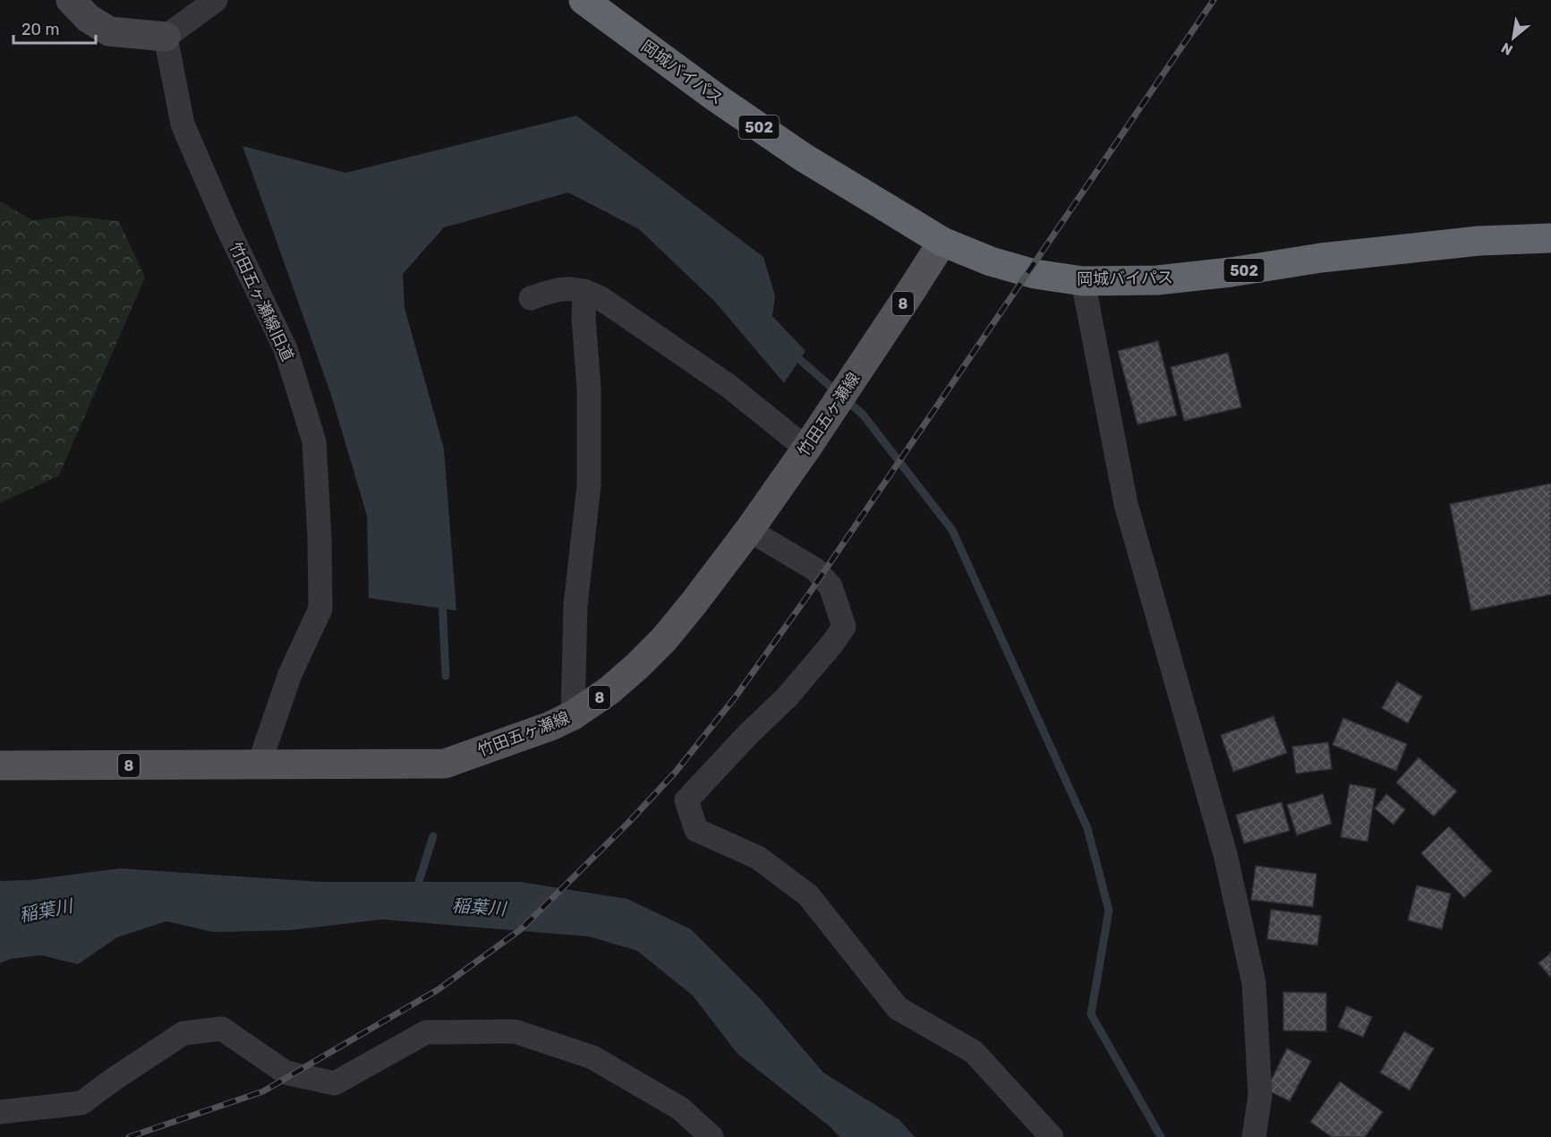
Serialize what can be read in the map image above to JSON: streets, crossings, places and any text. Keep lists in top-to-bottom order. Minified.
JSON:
{"streets":{"highway":["岡城バイパス","502"],"main road":["8","竹田五ヶ瀬線"],"street":["竹田五ヶ瀬線旧道"]},"crossings":[["岡城バイパス","竹田五ヶ瀬線"],["竹田五ヶ瀬線旧道","竹田五ヶ瀬線"]],"water":["稲葉川"],"scale_bar":"20 m","north":"bottom left"}
